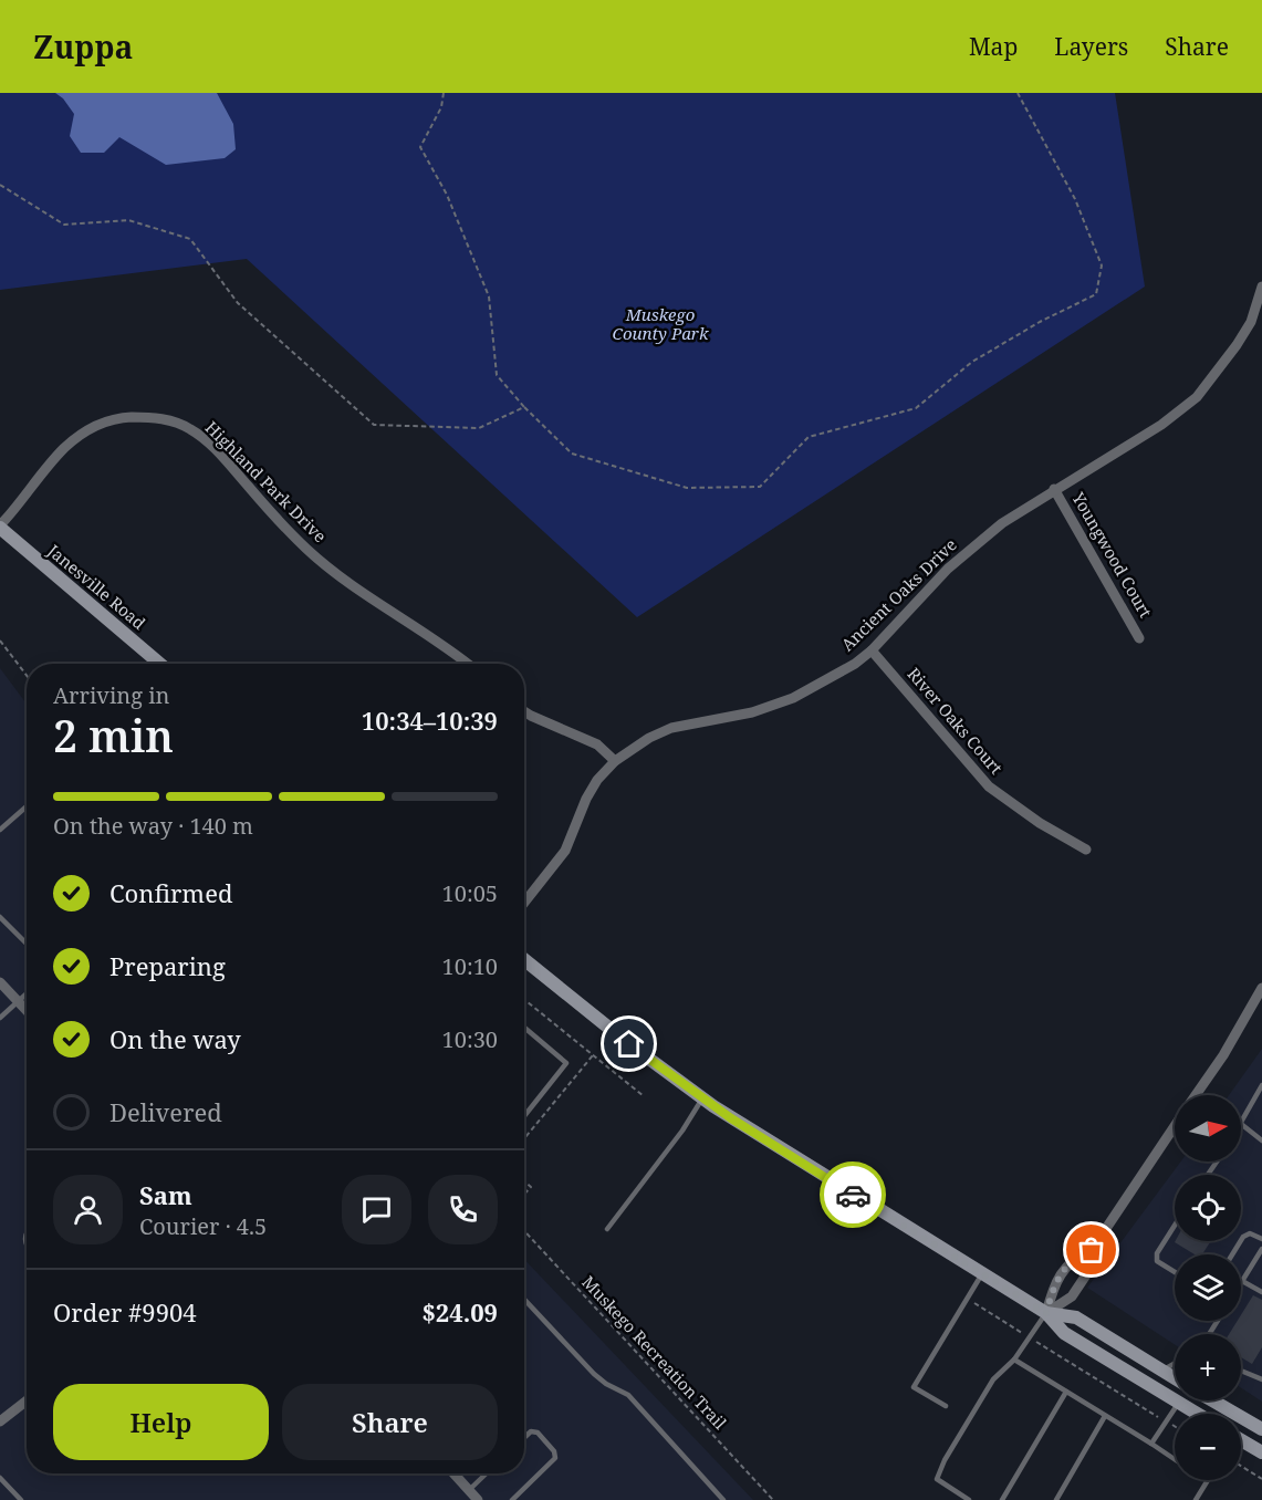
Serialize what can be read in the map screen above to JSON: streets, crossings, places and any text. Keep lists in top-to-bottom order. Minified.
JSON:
{"streets":{"main road":["Janesville Road"],"street":["Highland Park Drive","Youngwood Court","Ancient Oaks Drive","River Oaks Court"],"path":["Muskego Recreation Trail"]},"crossings":[["Highland Park Drive","Janesville Road"],["Youngwood Court","Ancient Oaks Drive"],["Ancient Oaks Drive","River Oaks Court"]],"parks":["Muskego County Park"],"north":"right","page":{"header":"Zuppa","nav":["Map","Layers","Share"],"heading":["2 min","Arriving in","10:34–10:39"],"panel":["Sam","Courier · 4.5","Order #9904","$24.09"],"bar":"On the way · 140 m","list":[["Confirmed","10:05"],["Preparing","10:10"],["On the way","10:30"],"Delivered"],"map_buttons":["+","−"],"buttons":["Help","Share"]}}
